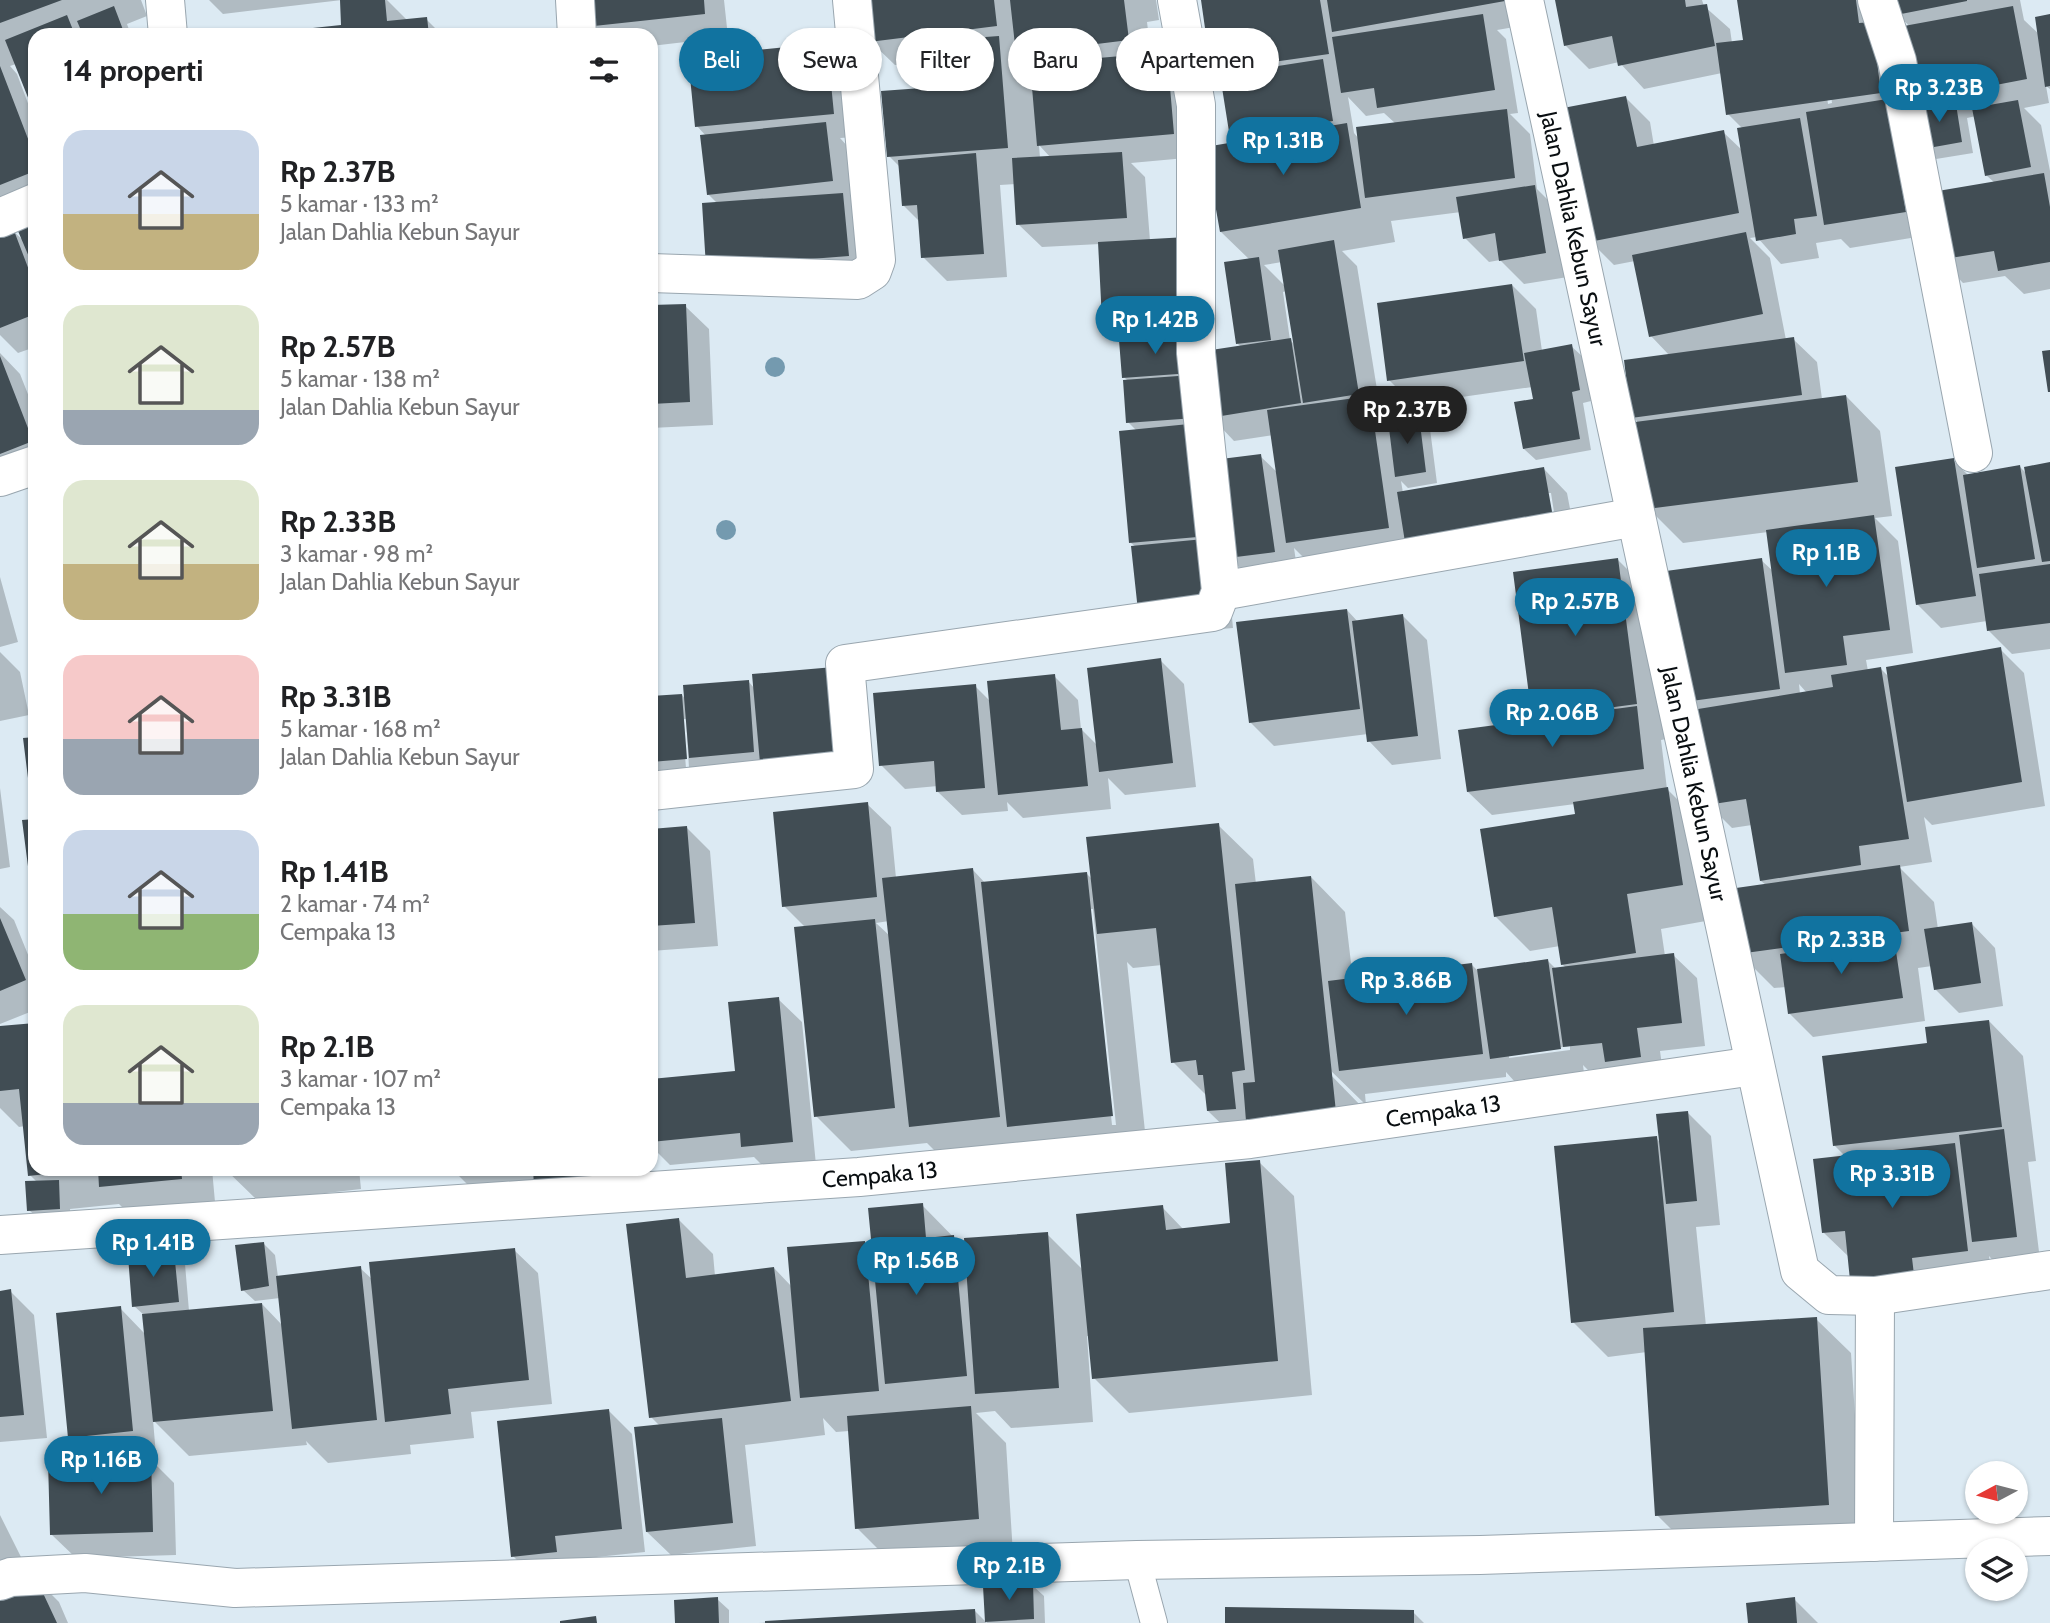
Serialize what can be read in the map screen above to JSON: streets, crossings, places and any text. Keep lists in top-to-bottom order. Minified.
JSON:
{"streets":{"street":["Jalan Dahlia Kebun Sayur","Cempaka 13"]},"crossings":[["Jalan Dahlia Kebun Sayur","Cempaka 13"]],"north":"left","page":{"chip":["Beli","Sewa","Filter","Baru","Apartemen"],"heading":"14 properti","price":["Rp 3.23B","Rp 1.31B","Rp 1.42B","Rp 2.37B","Rp 1.1B","Rp 2.57B","Rp 2.06B","Rp 2.33B","Rp 3.86B","Rp 3.31B","Rp 1.41B","Rp 1.56B","Rp 1.16B","Rp 2.1B"],"list":[{"name":"Rp 2.37B","note":"5 kamar · 133 m² · Jalan Dahlia Kebun Sayur"},{"name":"Rp 2.57B","note":"5 kamar · 138 m² · Jalan Dahlia Kebun Sayur"},{"name":"Rp 2.33B","note":"3 kamar · 98 m² · Jalan Dahlia Kebun Sayur"},{"name":"Rp 3.31B","note":"5 kamar · 168 m² · Jalan Dahlia Kebun Sayur"},{"name":"Rp 1.41B","note":"2 kamar · 74 m² · Cempaka 13"},{"name":"Rp 2.1B","note":"3 kamar · 107 m² · Cempaka 13"}]}}
